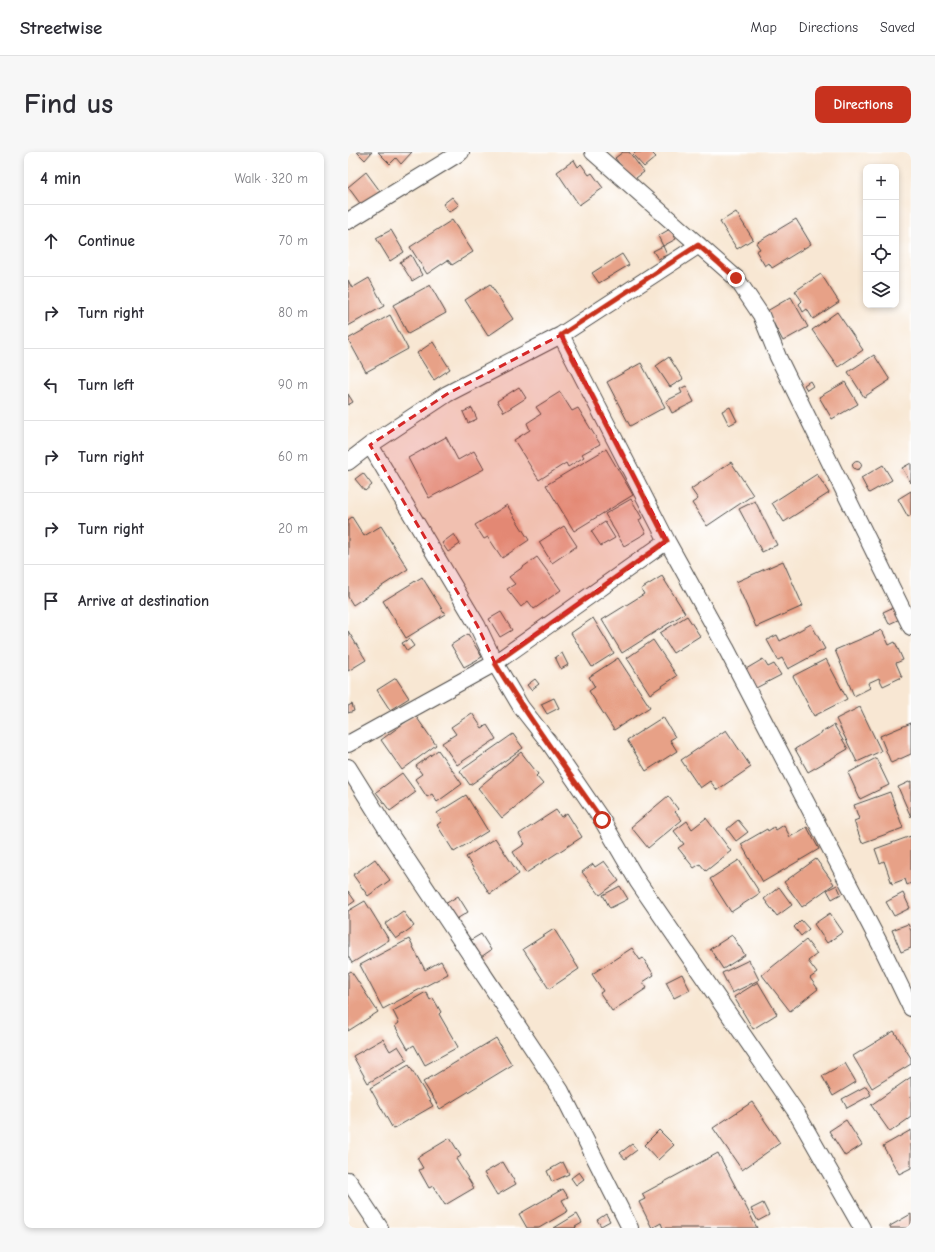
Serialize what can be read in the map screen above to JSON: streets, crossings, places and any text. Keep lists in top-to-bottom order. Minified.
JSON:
{"page":{"header":"Streetwise","nav":["Map","Directions","Saved"],"buttons":"Directions","title":"Find us","heading":["4 min","Walk · 320 m"],"map_buttons":["+","−"],"list":[["Continue","70 m"],["Turn right","80 m"],["Turn left","90 m"],["Turn right","60 m"],["Turn right","20 m"],"Arrive at destination"]}}
